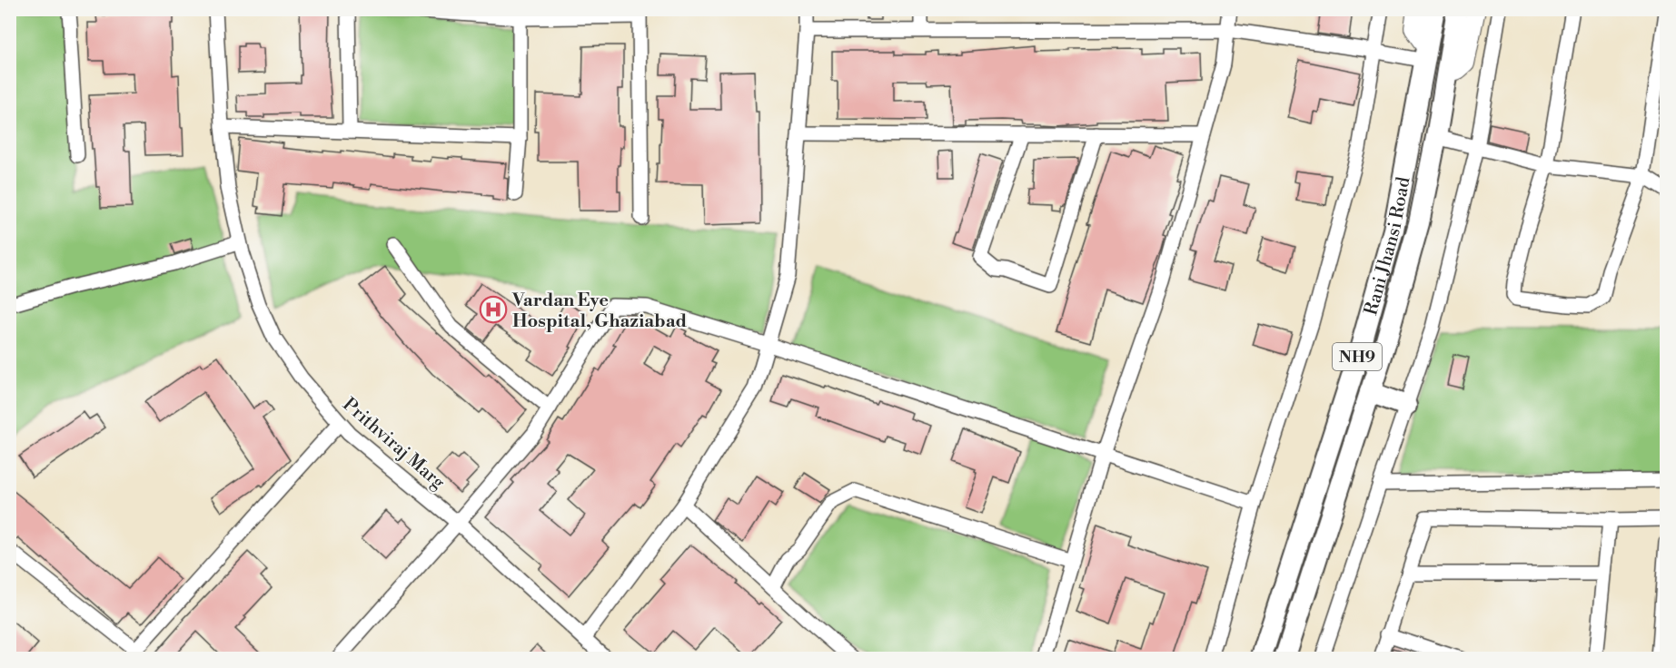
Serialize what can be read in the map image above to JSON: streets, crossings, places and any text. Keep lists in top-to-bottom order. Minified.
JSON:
{"streets":{"highway":["Rani Jhansi Road","NH9"],"street":["Prithviraj Marg"]},"crossings":[["Rani Jhansi Road","NH9"]],"places":{"hospital":["Vardan Eye Hospital, Ghaziabad"]}}
